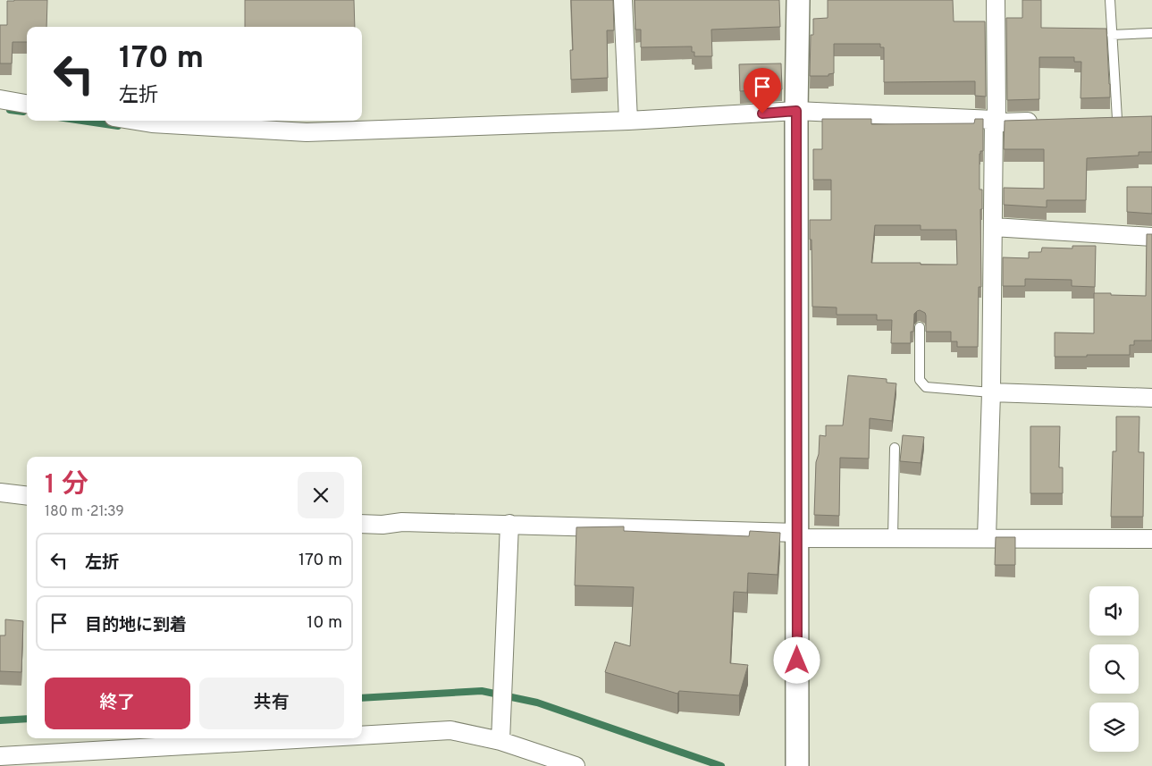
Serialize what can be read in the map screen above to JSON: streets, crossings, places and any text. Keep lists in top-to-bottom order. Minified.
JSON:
{"page":{"turn":["170 m","左折"],"heading":["1 分","180 m · 21:39"],"list":[{"name":"左折","value":"170 m"},{"name":"目的地に到着","value":"10 m"}],"buttons":["終了","共有"]}}
